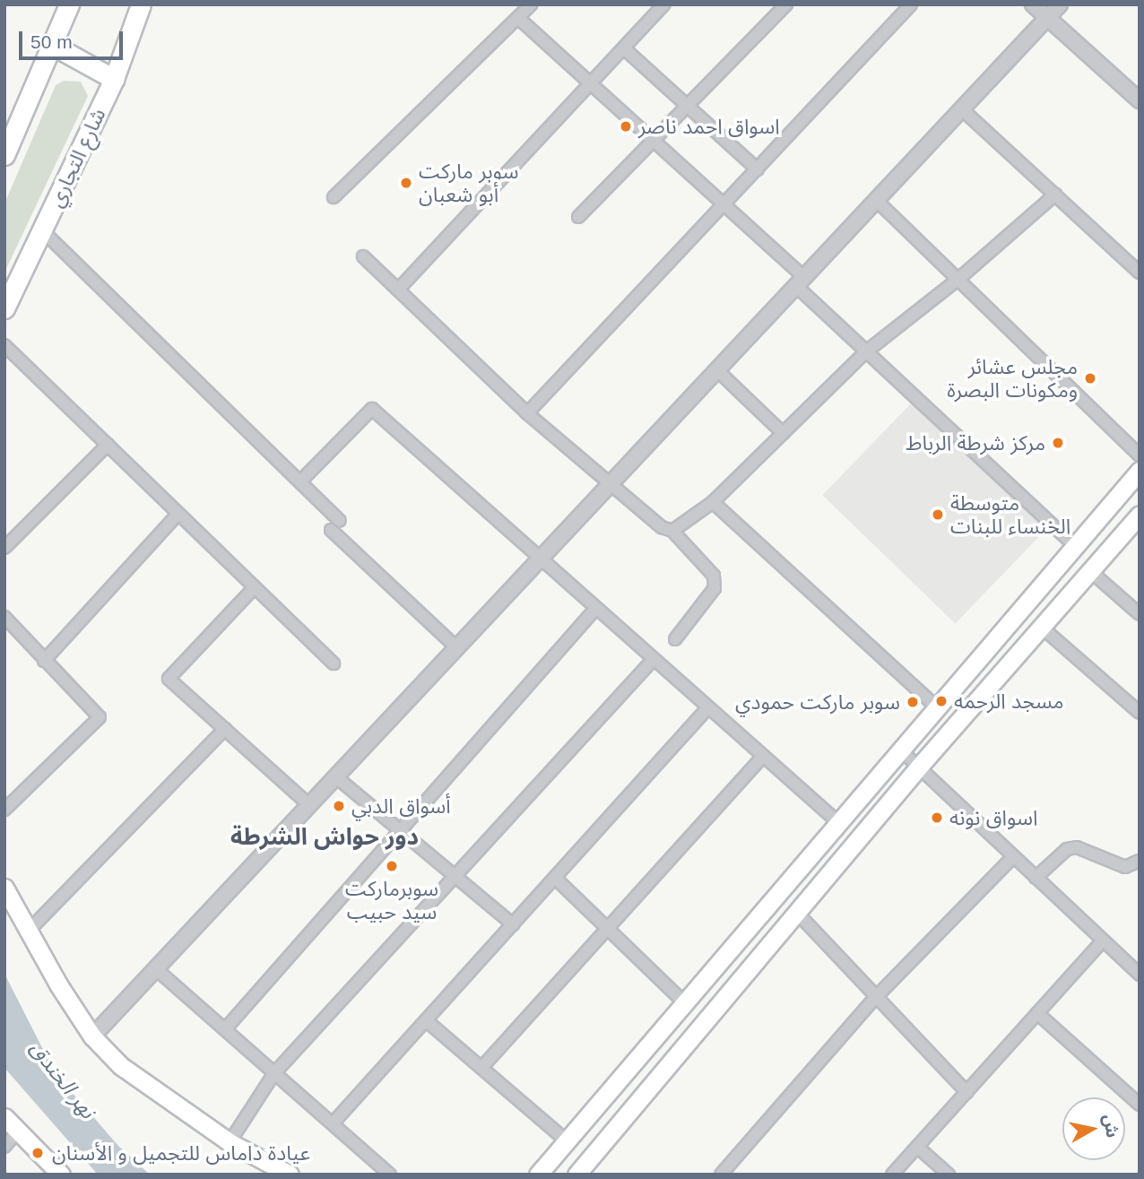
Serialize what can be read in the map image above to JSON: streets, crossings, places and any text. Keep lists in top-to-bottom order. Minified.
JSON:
{"streets":{"main road":["شارع التجاري"]},"districts":["دور حواش الشرطة"],"water":["نهر الخندق"],"places":["اسواق احمد ناصر","سوبر ماركت أبو شعبان","مجلس عشائر ومكونات البصرة","مركز شرطة الرباط","متوسطة الخنساء للبنات","مسجد الرحمه","سوبر ماركت حمودي","أسواق الدبي","اسواق نونه","سوبرماركت سيد حبيب","عيادة داماس للتجميل و الأسنان"],"scale_bar":"50 m","north":"right"}
